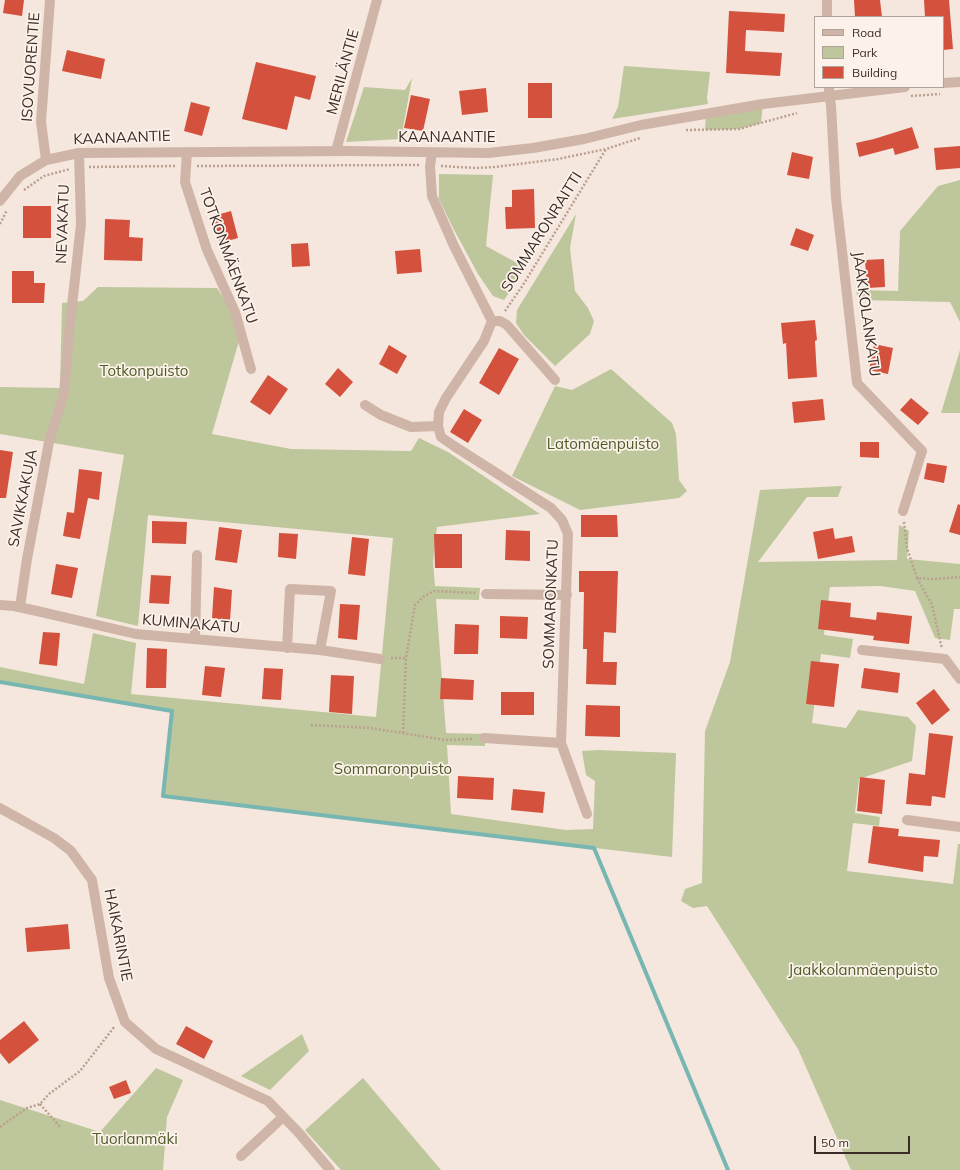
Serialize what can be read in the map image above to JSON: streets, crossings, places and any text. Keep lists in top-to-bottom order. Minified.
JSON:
{"streets":{"street":["ISOVUORENTIE","MERILÄNTIE","KAANAANTIE","NEVAKATU","TOTKONMÄENKATU","JAAKKOLANKATU","SAVIKKAKUJA","SOMMARONKATU","KUMINAKATU","HAIKARINTIE"],"path":["SOMMARONRAITTI"]},"crossings":[["ISOVUORENTIE","KAANAANTIE"],["MERILÄNTIE","KAANAANTIE"],["KAANAANTIE","NEVAKATU"],["KAANAANTIE","TOTKONMÄENKATU"],["KAANAANTIE","JAAKKOLANKATU"],["NEVAKATU","SAVIKKAKUJA"],["SAVIKKAKUJA","KUMINAKATU"]],"parks":["Totkonpuisto","Latomäenpuisto","Sommaronpuisto","Jaakkolanmäenpuisto","Tuorlanmäki"],"legend":["Road","Park","Building"],"scale_bar":"50 m"}
